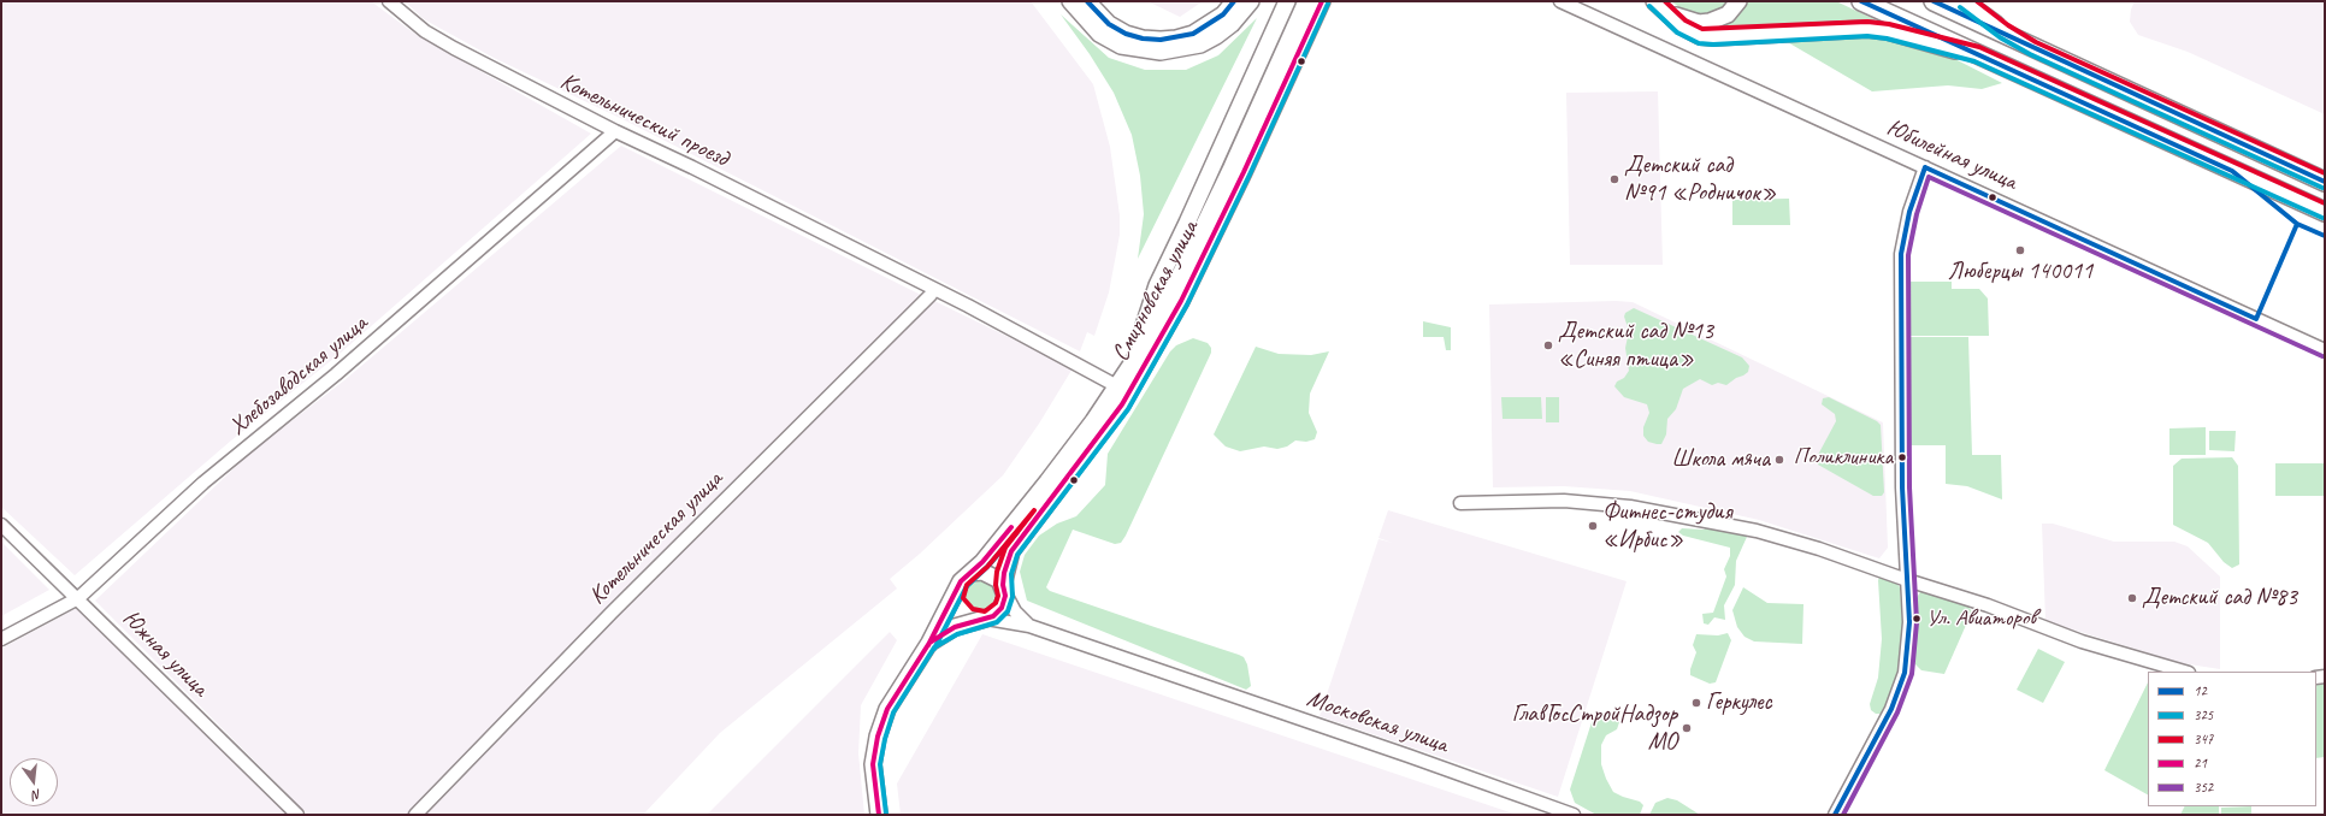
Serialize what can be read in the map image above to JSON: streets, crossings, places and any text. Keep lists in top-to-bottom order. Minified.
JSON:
{"streets":{"main road":["Смирновская улица"],"street":["Котельнический проезд","Юбилейная улица","Хлебозаводская улица","Котельническая улица","Южная улица","Московская улица"]},"crossings":[["Котельнический проезд","Смирновская улица"],["Котельнический проезд","Хлебозаводская улица"],["Котельнический проезд","Котельническая улица"],["Смирновская улица","Московская улица"],["Хлебозаводская улица","Южная улица"]],"places":["Детский сад №91 «Родничок»","Люберцы 140011","Детский сад №13 «Синяя птица»","Поликлиника","Школа мяча","Фитнес-студия «Ирбис»","Детский сад №83","Ул. Авиаторов","Геркулес","ГлавГосСтройНадзор МО"],"lines":["transit line 12","transit line 347","transit line 21","transit line 325","transit line 352"],"legend":["12","325","347","21","352"],"north":"bottom"}
